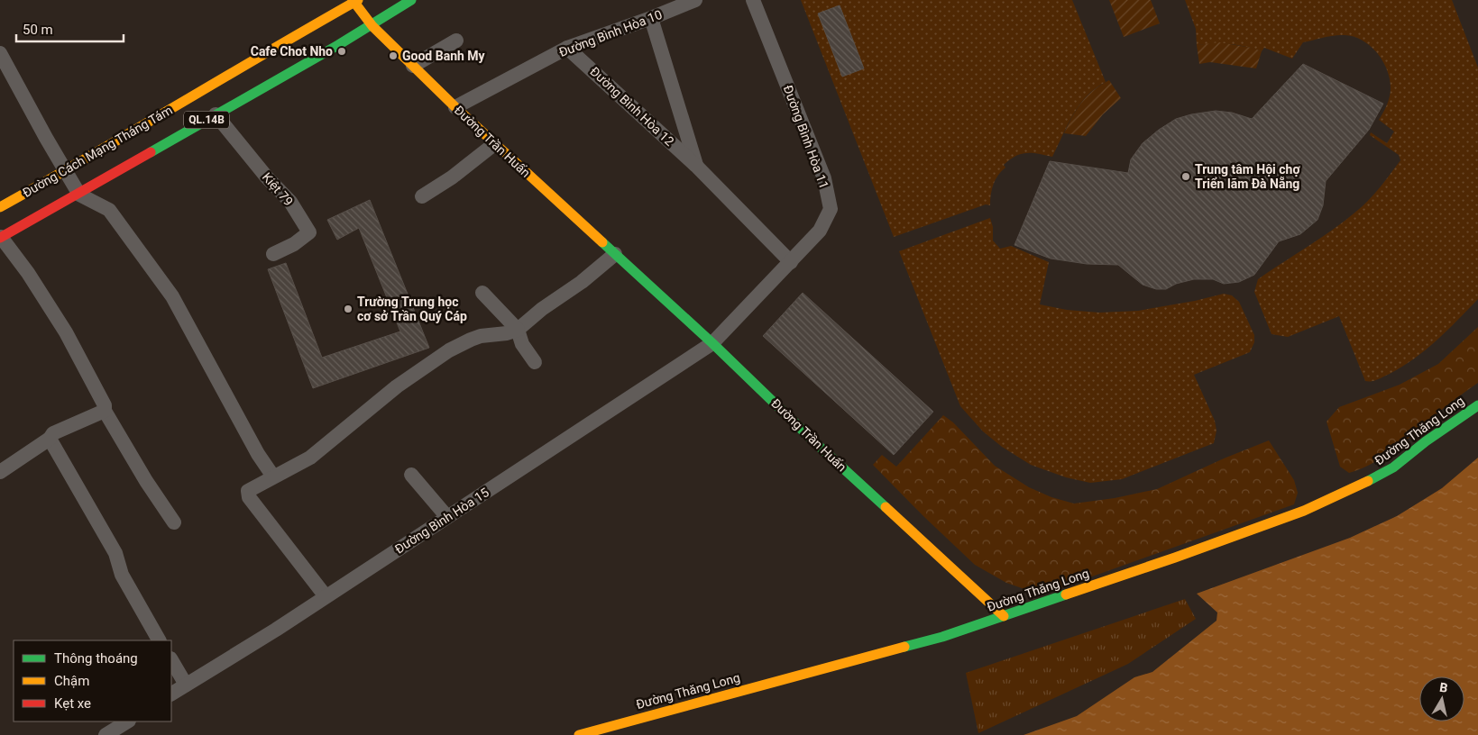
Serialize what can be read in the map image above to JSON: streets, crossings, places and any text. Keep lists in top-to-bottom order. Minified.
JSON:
{"streets":{"main road":["QL.14B","Đường Trần Huấn","Đường Cách Mạng Tháng Tám","Đường Thăng Long"],"street":["Đường Bình Hòa 10","Đường Bình Hòa 12","Đường Bình Hòa 11","Kiệt 79","Đường Bình Hòa 15"]},"crossings":[["Đường Bình Hòa 10","Đường Bình Hòa 12"],["Đường Bình Hòa 10","Đường Trần Huấn"],["Đường Bình Hòa 12","Đường Bình Hòa 11"],["QL.14B","Đường Trần Huấn"],["QL.14B","Kiệt 79"],["Đường Bình Hòa 11","Đường Trần Huấn"],["Đường Bình Hòa 11","Đường Bình Hòa 15"],["Đường Trần Huấn","Đường Cách Mạng Tháng Tám"],["Đường Trần Huấn","Đường Thăng Long"],["Đường Trần Huấn","Đường Bình Hòa 15"]],"places":["Cafe Chot Nho","Good Banh My","Trung tâm Hội chợ Triển lãm Đà Nẵng","Trường Trung học cơ sở Trần Quý Cáp"],"legend":["Thông thoáng","Chậm","Kẹt xe"],"scale_bar":"50 m","north":"top"}
